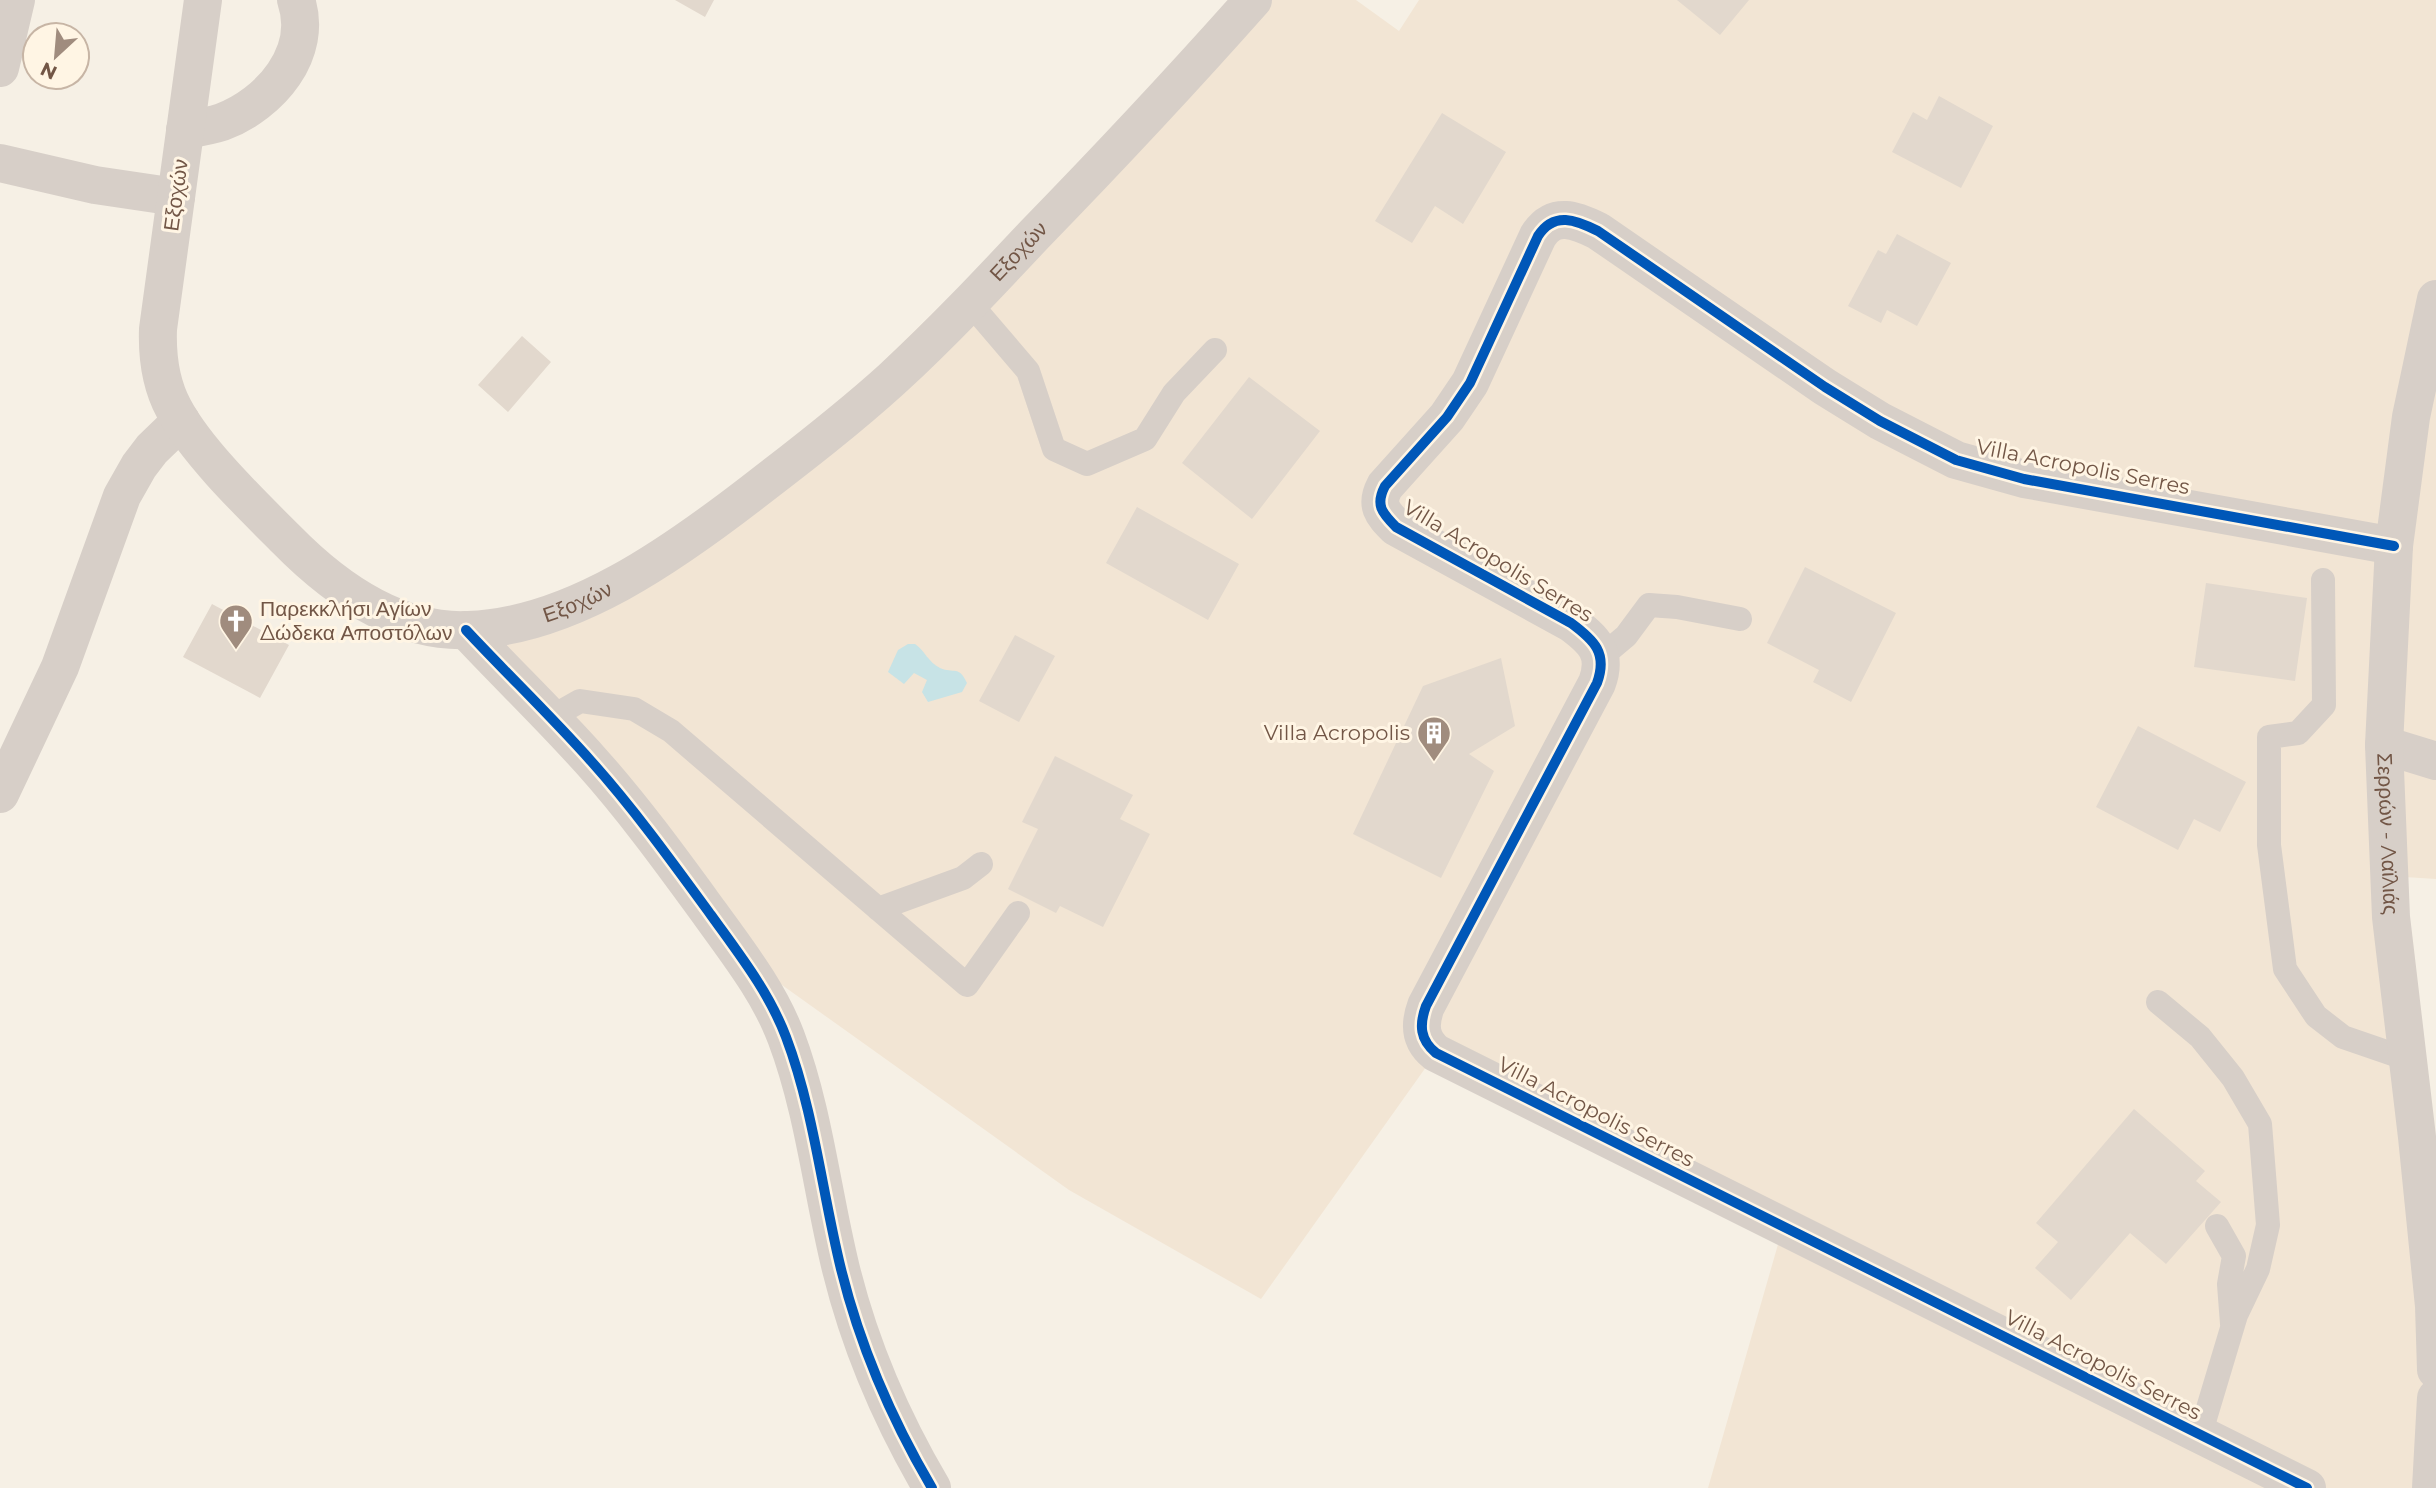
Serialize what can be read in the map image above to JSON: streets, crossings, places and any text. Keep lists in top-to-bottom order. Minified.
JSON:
{"streets":{"street":["Εξοχών","Villa Acropolis Serres","Σερρών - Λαϊλιάς"]},"crossings":[["Villa Acropolis Serres","Σερρών - Λαϊλιάς"]],"places":{"church":["Παρεκκλήσι Αγίων Δώδεκα Αποστόλων"],"building":["Villa Acropolis"]},"north":"bottom left"}
